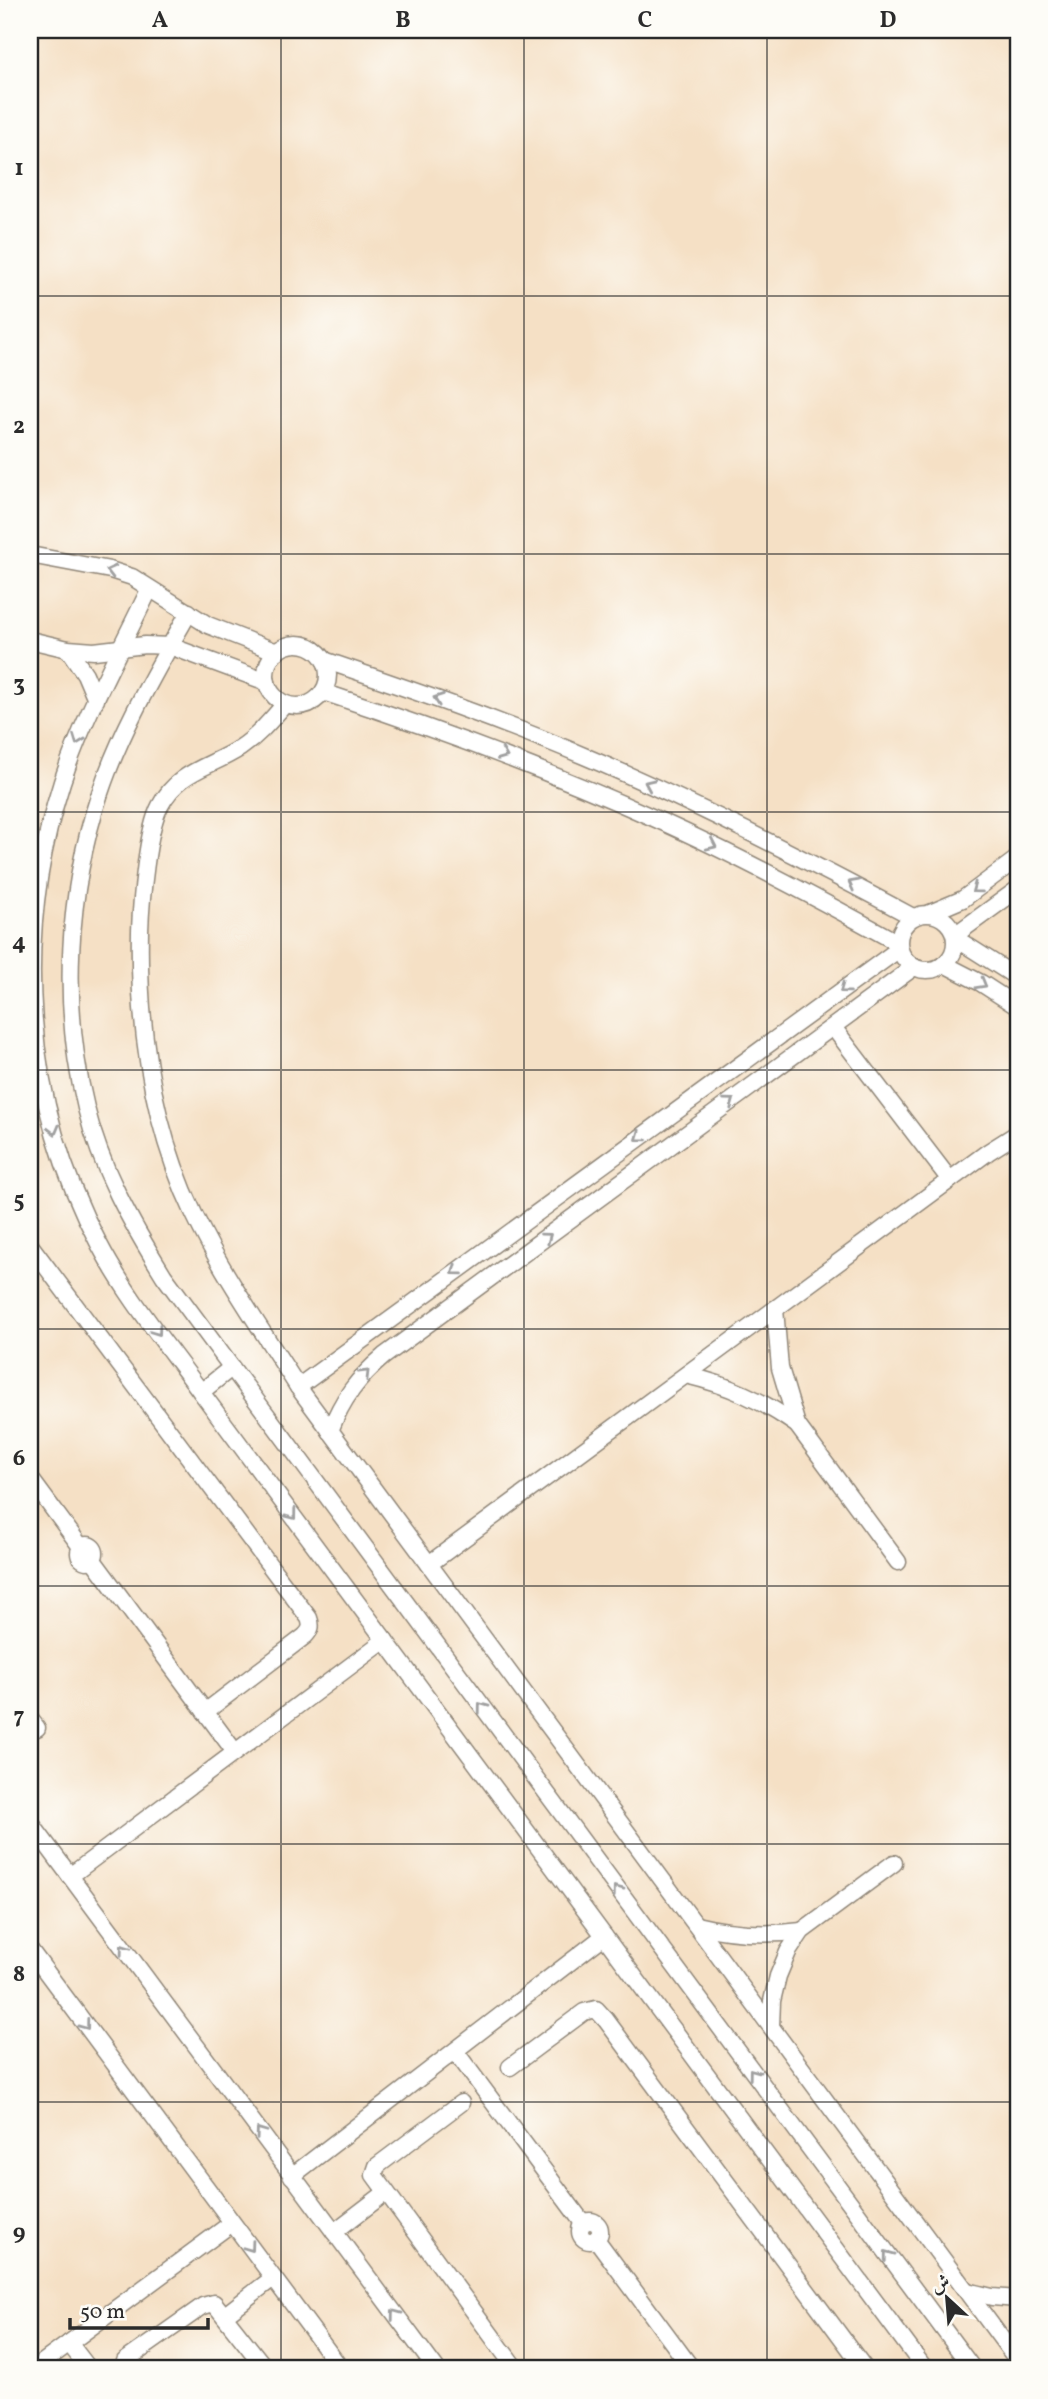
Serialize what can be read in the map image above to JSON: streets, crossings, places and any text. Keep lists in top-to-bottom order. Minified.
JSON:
{"scale_bar":"50 m","north":"top left","grid":{"columns":["A","B","C","D"],"rows":["1","2","3","4","5","6","7","8","9"]}}
